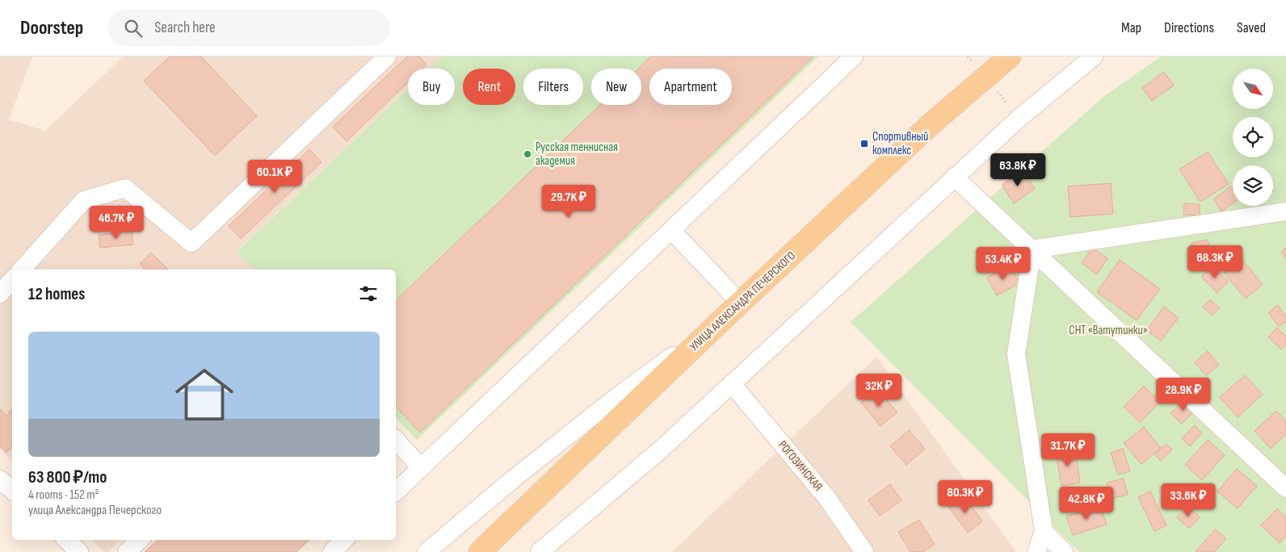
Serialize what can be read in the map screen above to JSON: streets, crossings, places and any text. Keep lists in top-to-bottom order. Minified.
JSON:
{"streets":{"main road":["УЛИЦА АЛЕКСАНДРА ПЕЧЕРСКОГО"],"street":["РОГОЗИНСКАЯ"]},"parks":["СНТ «Ватутинки»"],"places":{"transit":["Спортивный комплекс"],"other":["Русская теннисная академия"]},"north":"bottom right","page":{"header":"Doorstep","search":"Search here","nav":["Map","Directions","Saved"],"chip":["Buy","Rent","Filters","New","Apartment"],"price":["63.8K ₽","60.1K ₽","29.7K ₽","46.7K ₽","68.3K ₽","53.4K ₽","32K ₽","28.9K ₽","31.7K ₽","80.3K ₽","33.6K ₽","42.8K ₽"],"heading":"12 homes","list":[{"name":"63 800 ₽/mo","note":"4 rooms · 152 m² · улица Александра Печерского"}]}}
